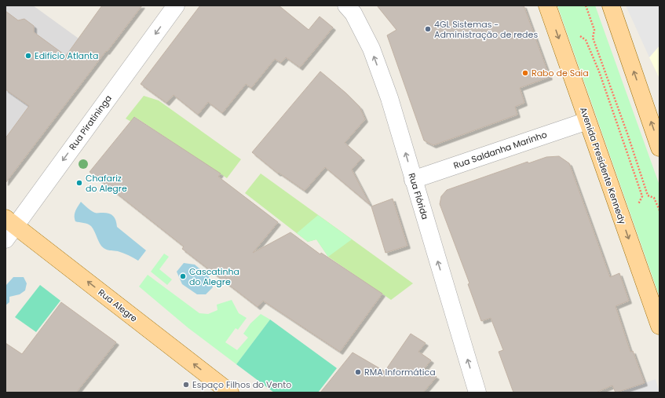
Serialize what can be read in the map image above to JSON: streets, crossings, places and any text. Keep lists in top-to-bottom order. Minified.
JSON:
{"streets":{"main road":["Avenida Presidente Kennedy","Rua Alegre"],"street":["Rua Piratininga","Rua Saldanha Marinho","Rua Flórida"]},"crossings":[["Rua Piratininga","Rua Alegre"],["Rua Saldanha Marinho","Avenida Presidente Kennedy"],["Rua Saldanha Marinho","Rua Flórida"]],"one_way":["Rua Piratininga","Rua Flórida","Rua Alegre"],"places":["4GL Sistemas - Administração de redes","Edifício Atlanta","Rabo de Saia","Chafariz do Alegre","Cascatinha do Alegre","RMA Informática","Espaço Filhos do Vento"]}
